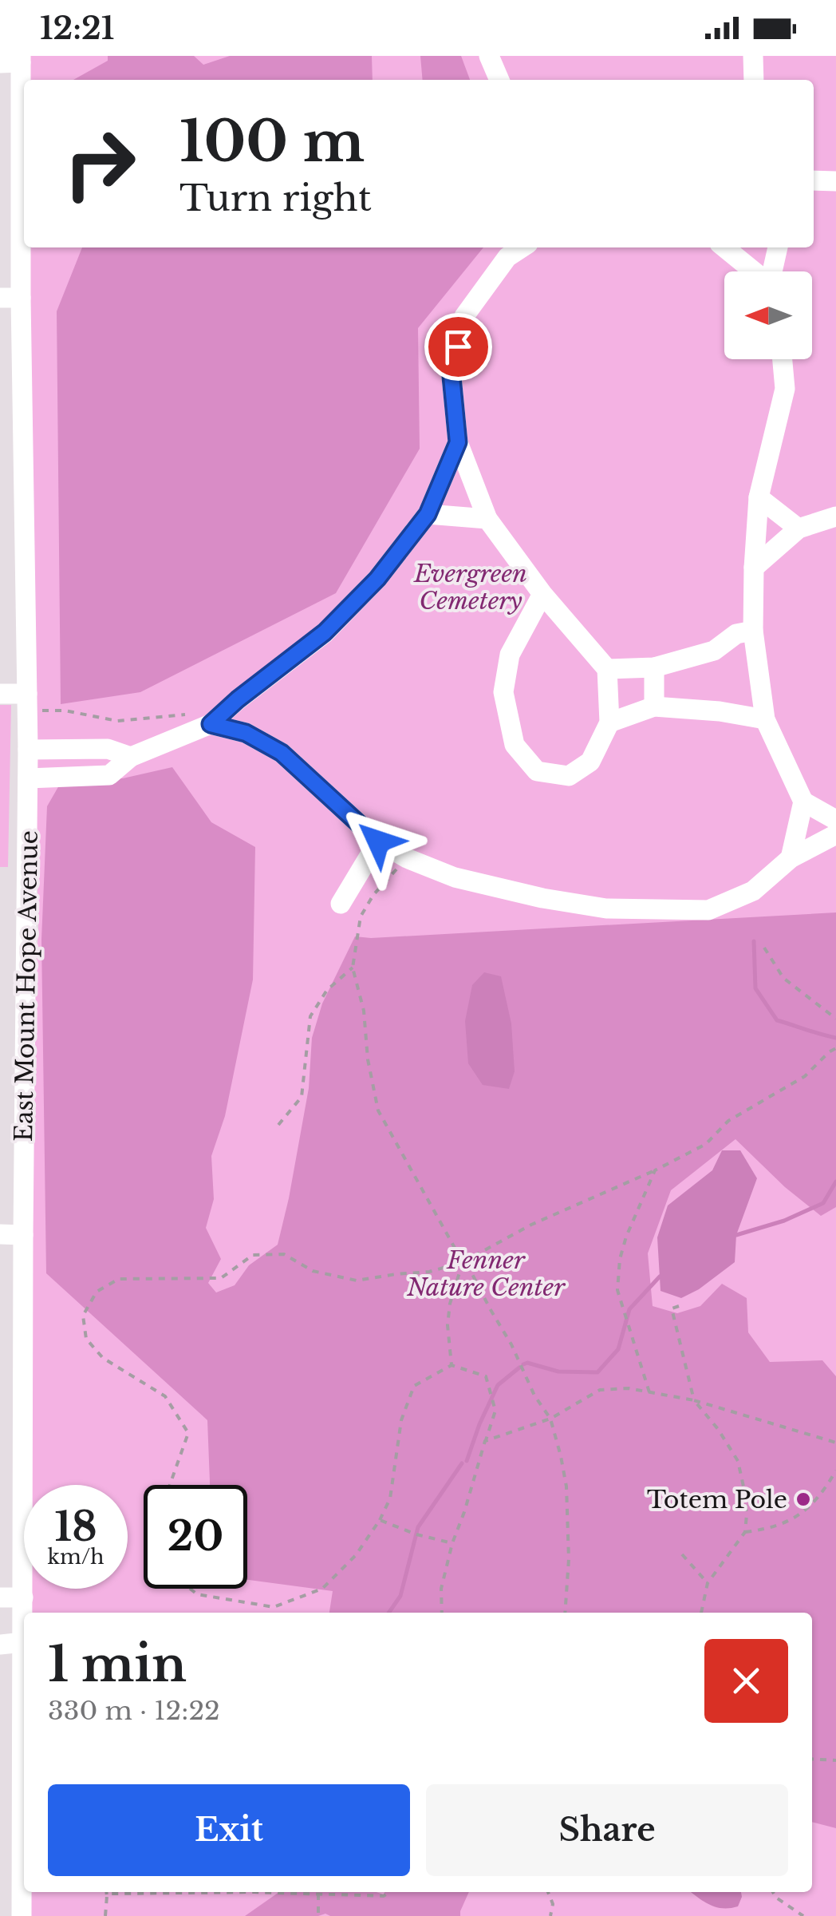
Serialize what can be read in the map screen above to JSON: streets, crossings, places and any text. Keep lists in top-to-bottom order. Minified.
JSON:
{"streets":{"street":["East Mount Hope Avenue"]},"parks":["Evergreen Cemetery","Fenner Nature Center"],"places":["Totem Pole"],"north":"left","page":{"status":"12:21","turn":["100 m","Turn right"],"speed":"18 km/h","limit":"20","heading":["1 min","330 m · 12:22"],"buttons":["Exit","Share"]}}
